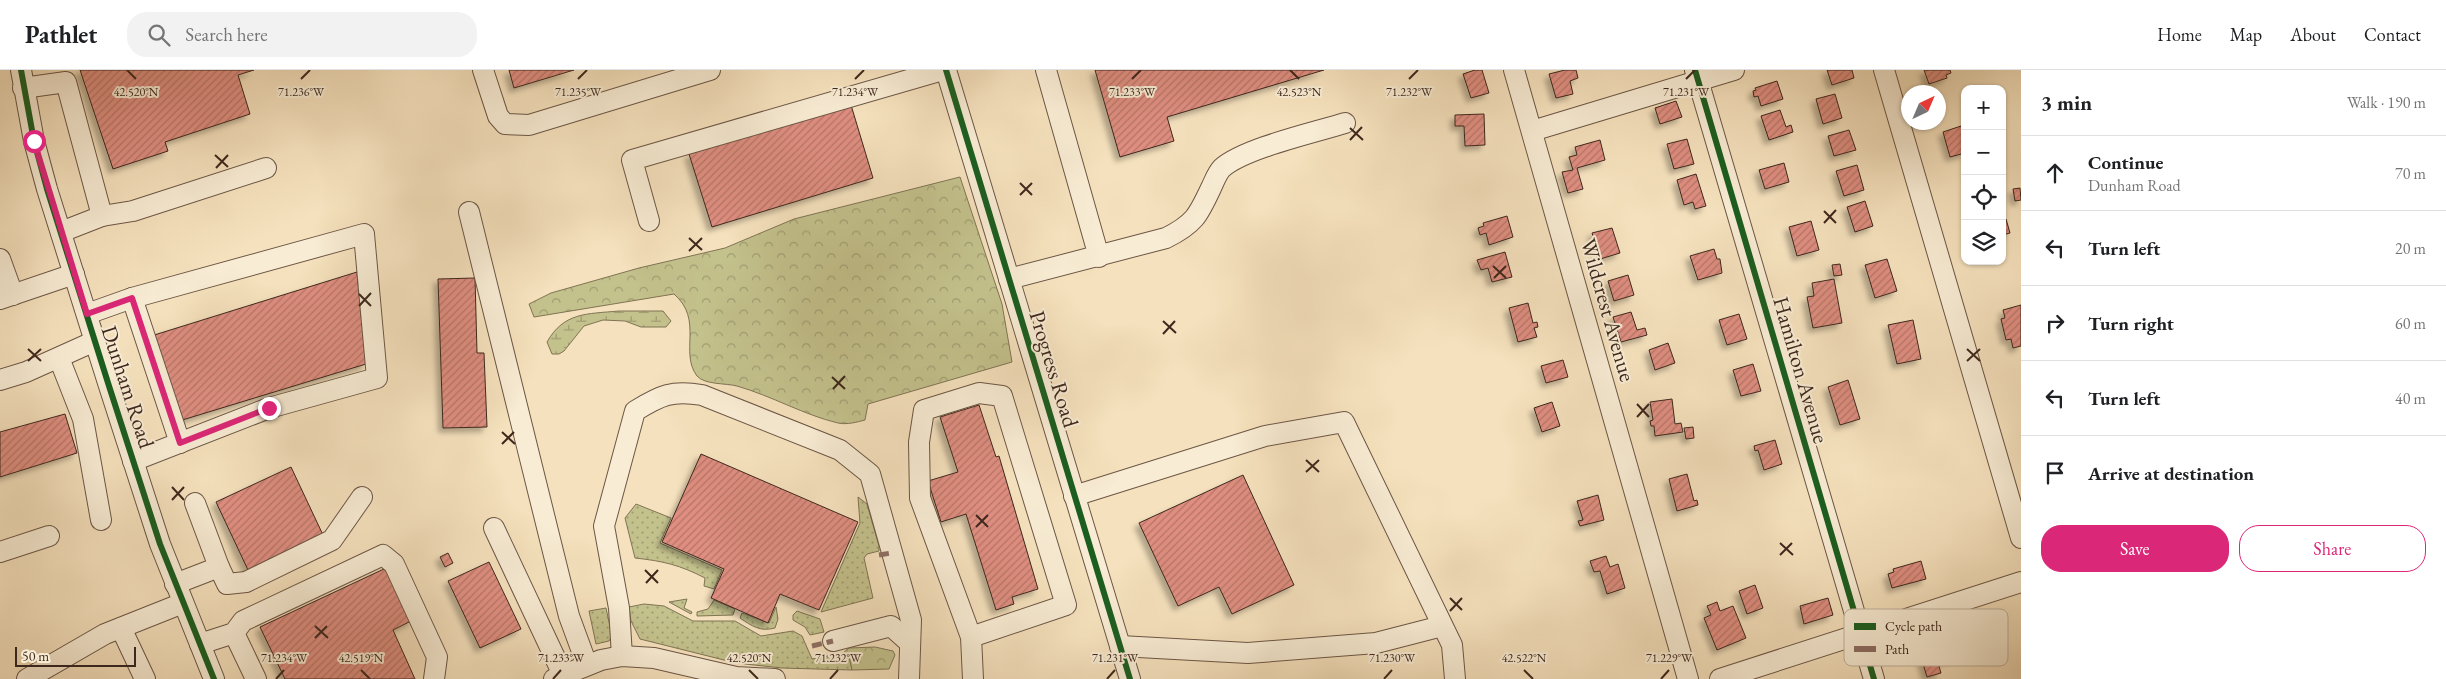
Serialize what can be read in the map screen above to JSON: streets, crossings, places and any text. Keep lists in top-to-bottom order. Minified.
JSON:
{"streets":{"street":["Wildcrest Avenue","Progress Road","Hamilton Avenue","Dunham Road"]},"legend":["Cycle path","Path"],"scale_bar":"50 m","north":"top right","page":{"header":"Pathlet","search":"Search here","nav":["Home","Map","About","Contact"],"heading":["3 min","Walk · 190 m"],"map_buttons":["+","−"],"list":[["Continue","Dunham Road","70 m"],["Turn left","20 m"],["Turn right","60 m"],["Turn left","40 m"],"Arrive at destination"],"buttons":["Save","Share"],"scale":"50 m"},"coordinates":["42.520°N","42.523°N","71.231°W","71.236°W","71.235°W","71.234°W","71.233°W","71.232°W","71.230°W","71.229°W","42.519°N","42.522°N"]}
